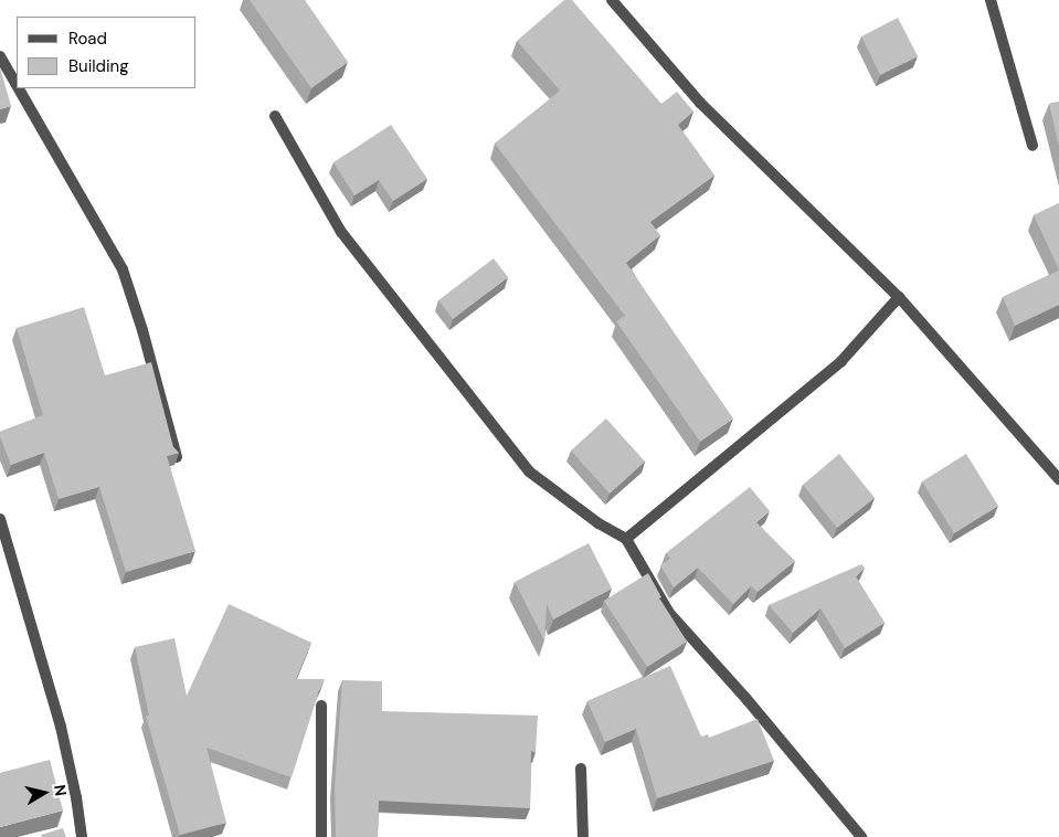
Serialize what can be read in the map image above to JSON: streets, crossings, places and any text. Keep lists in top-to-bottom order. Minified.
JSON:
{"legend":["Road","Building"],"north":"right"}
